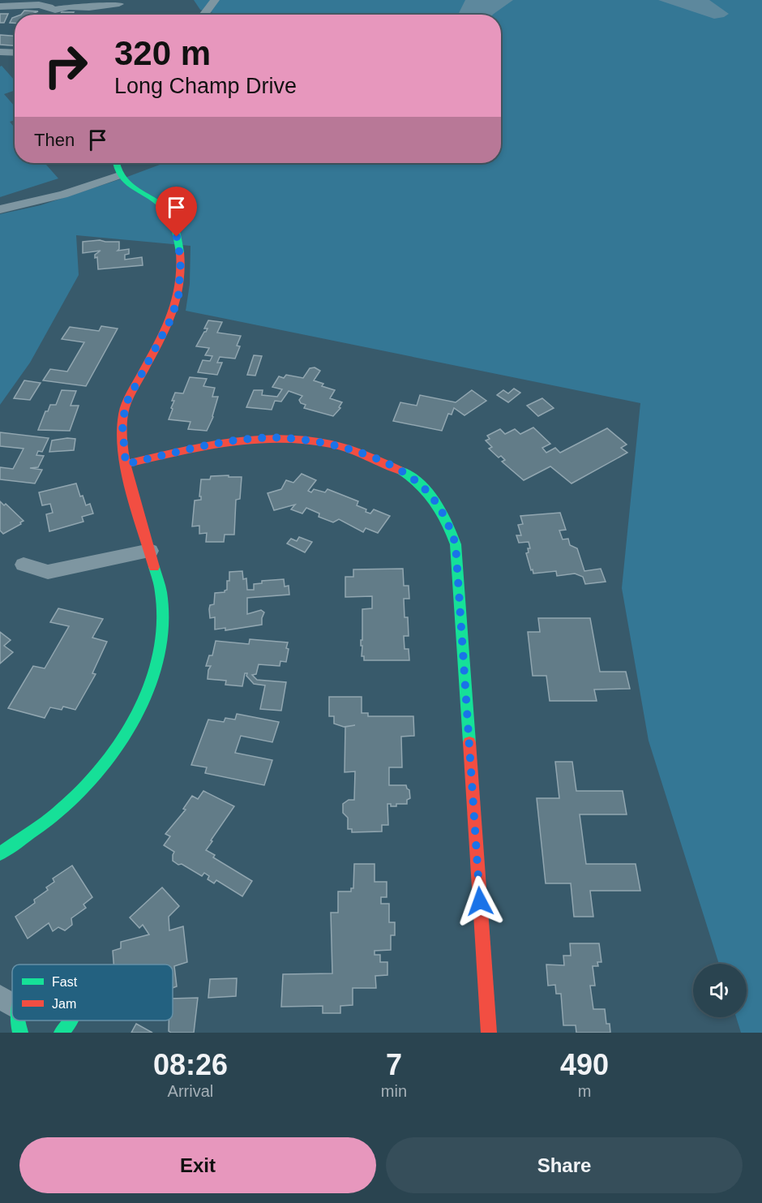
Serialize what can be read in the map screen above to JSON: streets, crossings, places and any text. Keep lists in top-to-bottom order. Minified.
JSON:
{"legend":["Fast","Jam"],"page":{"turn":["320 m","Long Champ Drive"],"then":"Then","eta":["08:26","Arrival","7","min","490","m"],"buttons":["Exit","Share"]}}
